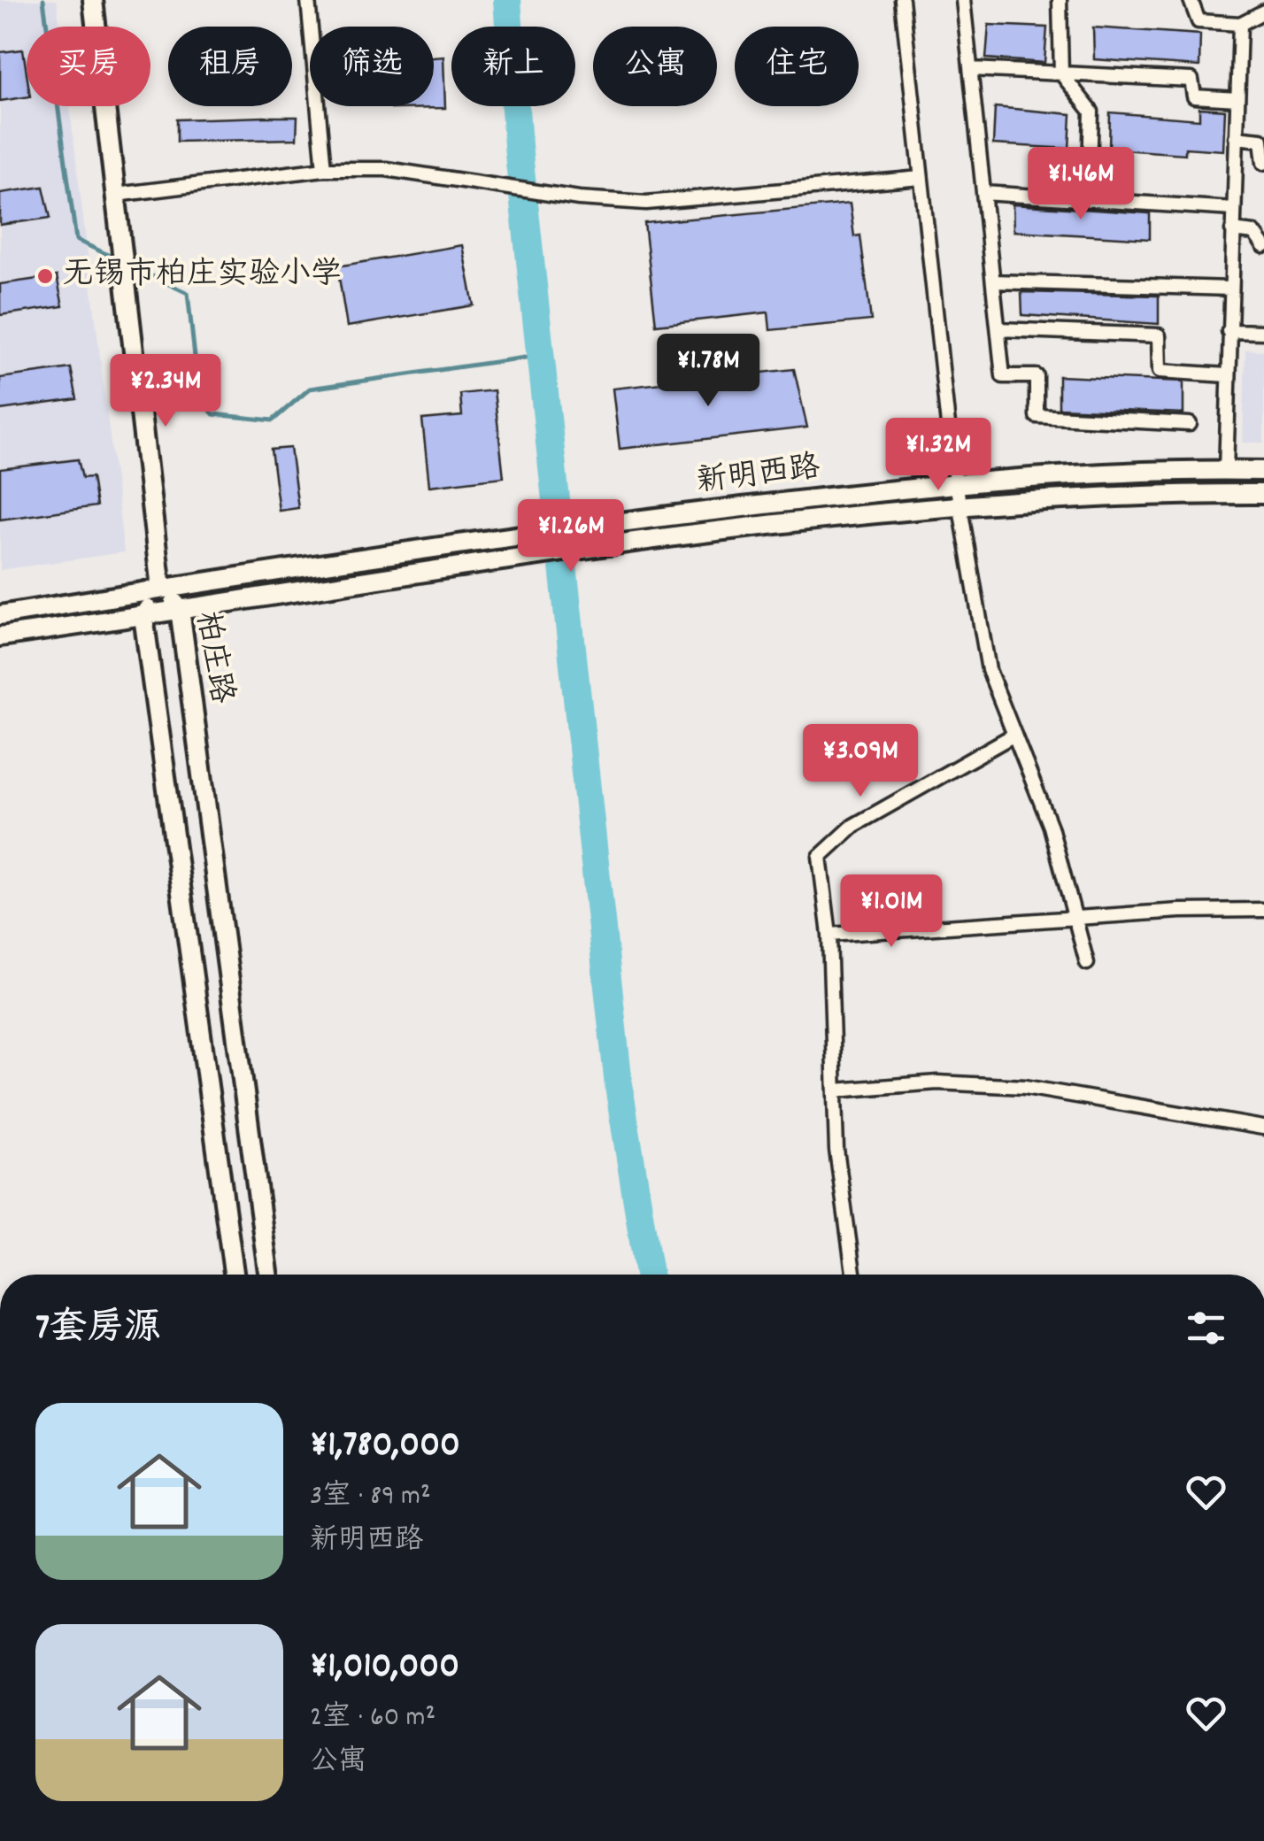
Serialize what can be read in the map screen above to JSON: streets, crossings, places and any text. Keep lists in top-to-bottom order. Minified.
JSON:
{"streets":{"street":["新明西路","柏庄路"]},"crossings":[["新明西路","柏庄路"]],"places":["无锡市柏庄实验小学"],"page":{"chip":["买房","租房","筛选","新上","公寓","住宅"],"price":["¥1.46M","¥1.78M","¥2.34M","¥1.32M","¥1.26M","¥3.09M","¥1.01M"],"heading":"7套房源","list":[{"name":"¥1,780,000","note":"3室 · 89 m² · 新明西路"},{"name":"¥1,010,000","note":"2室 · 60 m² · 公寓"}]}}
